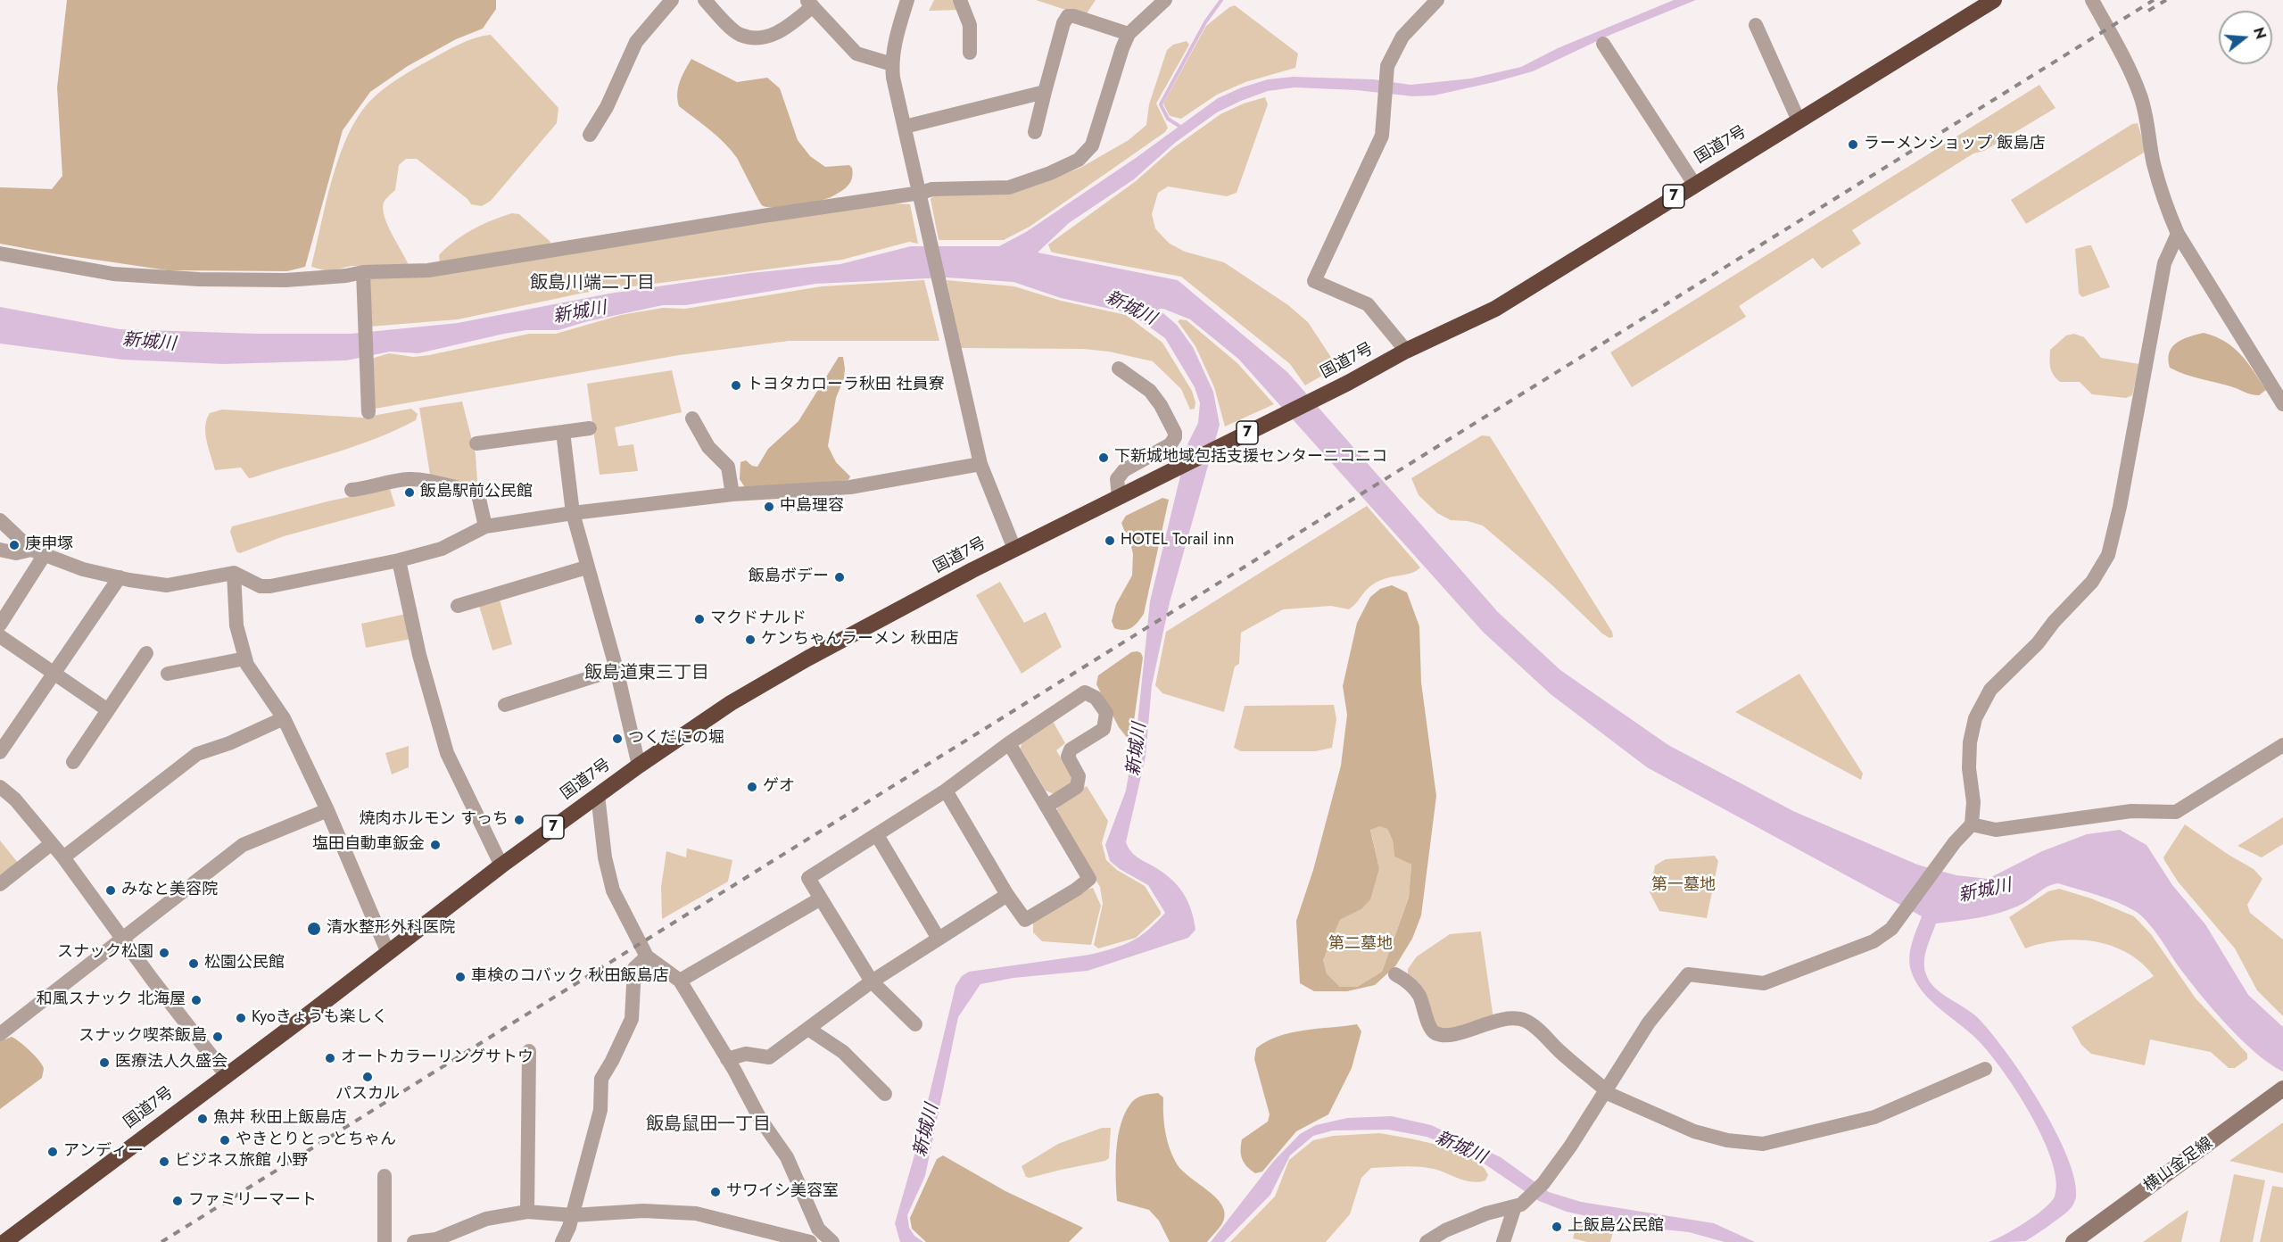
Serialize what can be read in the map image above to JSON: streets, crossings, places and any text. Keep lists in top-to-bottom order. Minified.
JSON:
{"streets":{"highway":["国道7号","7"],"street":["横山金足線"]},"districts":["飯島川端二丁目","飯島道東三丁目","飯島鼠田一丁目"],"water":["新城川"],"parks":["第一墓地","第二墓地"],"places":["ラーメンショップ 飯島店","トヨタカローラ秋田 社員寮","下新城地域包括支援センターニコニコ","飯島駅前公民館","中島理容","HOTEL Torail inn","庚申塚","飯島ボデー","マクドナルド","ケンちゃんラーメン 秋田店","つくだにの堀","ゲオ","焼肉ホルモン すっち","塩田自動車鈑金","みなと美容院","清水整形外科医院","スナック松園","松園公民館","車検のコバック 秋田飯島店","和風スナック 北海屋","Kyoきょうも楽しく","スナック喫茶飯島","オートカラーリングサトウ","医療法人久盛会","パスカル","魚丼 秋田上飯島店","やきとりとっとちゃん","アンディー","ビジネス旅館 小野","サワイシ美容室","ファミリーマート","上飯島公民館"],"north":"right"}
